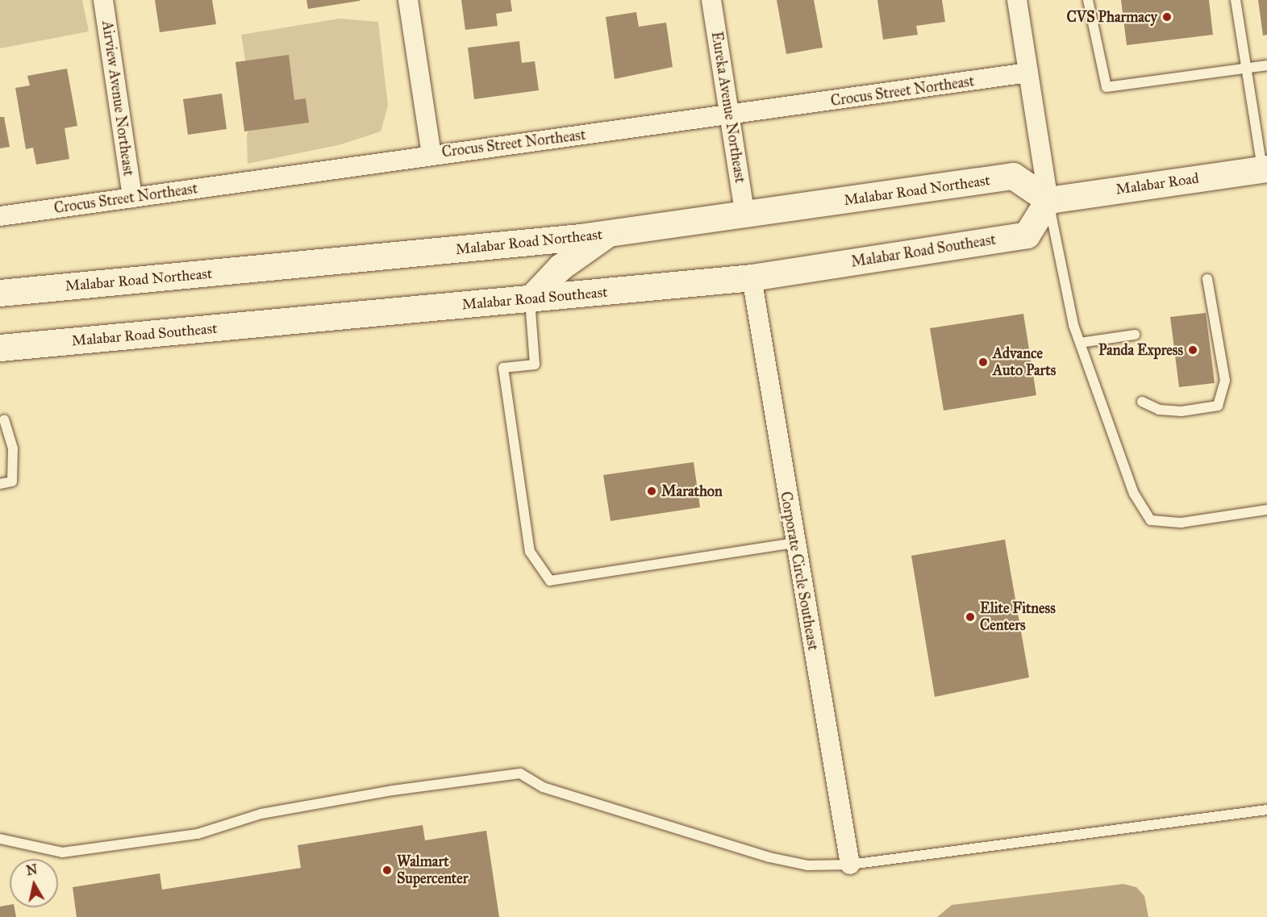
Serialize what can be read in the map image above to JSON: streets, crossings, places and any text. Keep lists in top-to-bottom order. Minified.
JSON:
{"streets":{"main road":["Malabar Road","Malabar Road Northeast","Malabar Road Southeast"],"street":["Crocus Street Northeast","Airview Avenue Northeast","Eureka Avenue Northeast","Corporate Circle Southeast"]},"crossings":[["Crocus Street Northeast","Airview Avenue Northeast"],["Crocus Street Northeast","Eureka Avenue Northeast"],["Eureka Avenue Northeast","Malabar Road Northeast"],["Malabar Road","Malabar Road Northeast"],["Malabar Road","Malabar Road Southeast"],["Malabar Road Northeast","Malabar Road Southeast"],["Malabar Road Southeast","Corporate Circle Southeast"]],"places":["CVS Pharmacy","Panda Express","Advance Auto Parts","Marathon","Elite Fitness Centers","Walmart Supercenter"],"north":"top"}
